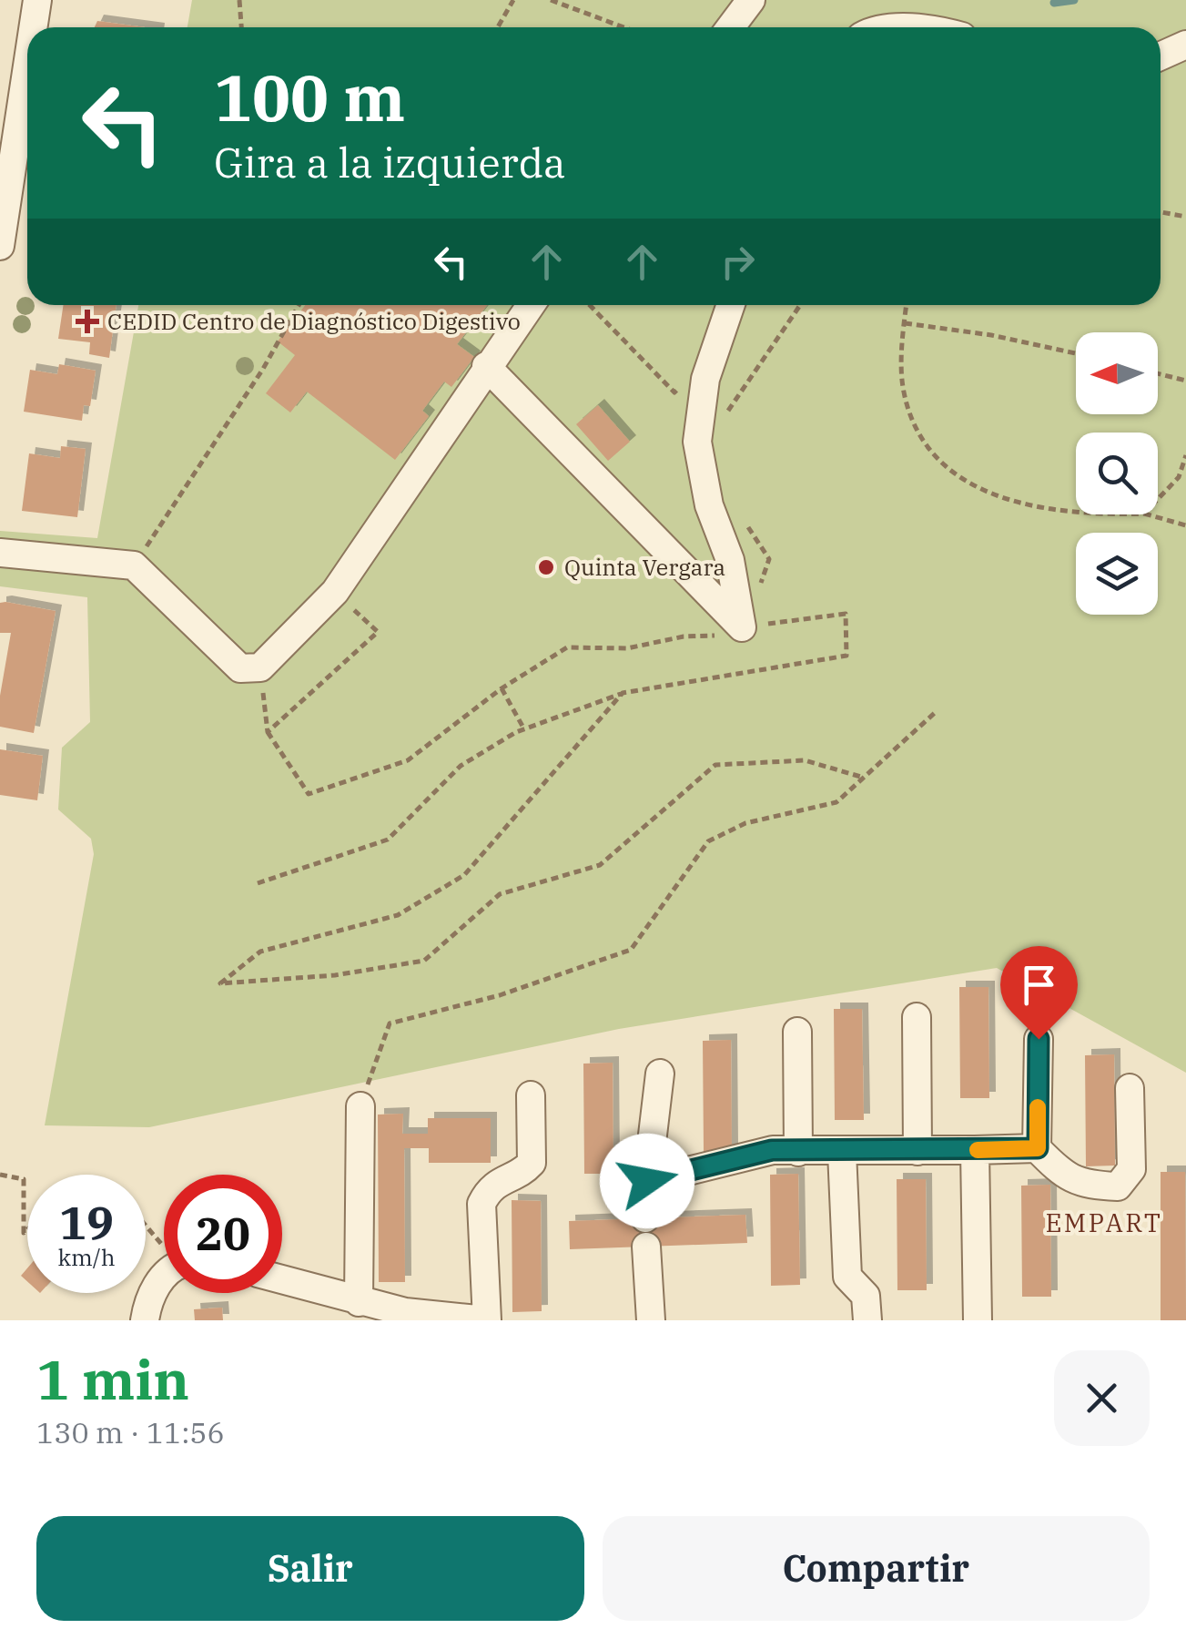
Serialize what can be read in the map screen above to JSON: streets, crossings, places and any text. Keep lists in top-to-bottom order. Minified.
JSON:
{"districts":["EMPART"],"places":{"health":["CEDID Centro de Diagnóstico Digestivo"],"other":["Quinta Vergara"]},"north":"left","page":{"turn":["100 m","Gira a la izquierda"],"speed":"19 km/h","limit":"20","heading":["1 min","130 m · 11:56"],"buttons":["Salir","Compartir"]}}
